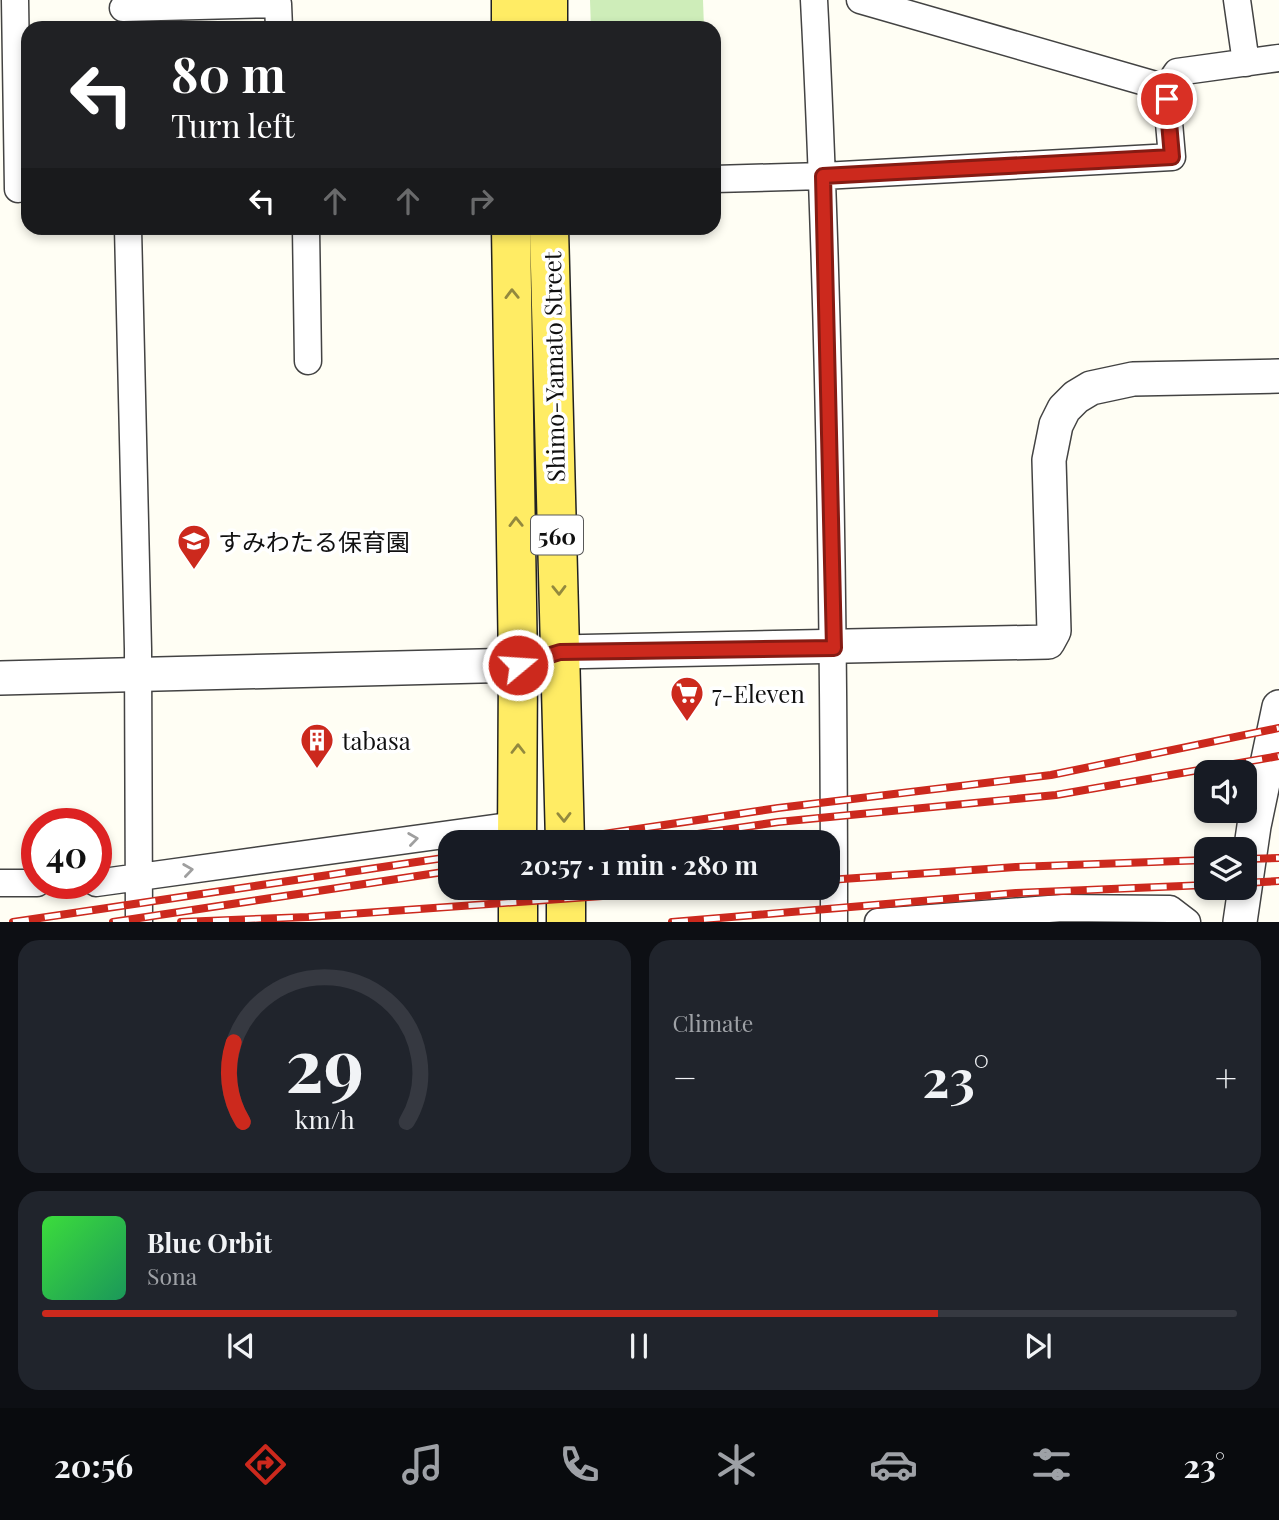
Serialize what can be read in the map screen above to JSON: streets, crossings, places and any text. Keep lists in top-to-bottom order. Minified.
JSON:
{"streets":{"main road":["Shimo-Yamato Street","560"]},"places":{"school or university":["すみわたる保育園"],"supermarket":["7-Eleven"],"building":["tabasa"]},"page":{"turn":["80 m","Turn left"],"limit":"40","trip":"20:57 · 1 min · 280 m","tile":"Climate","heat":["−","23°","+"],"song":["Blue Orbit","Sona"],"tabs":["20:56","23°"],"gauge":["29","km/h"]}}
